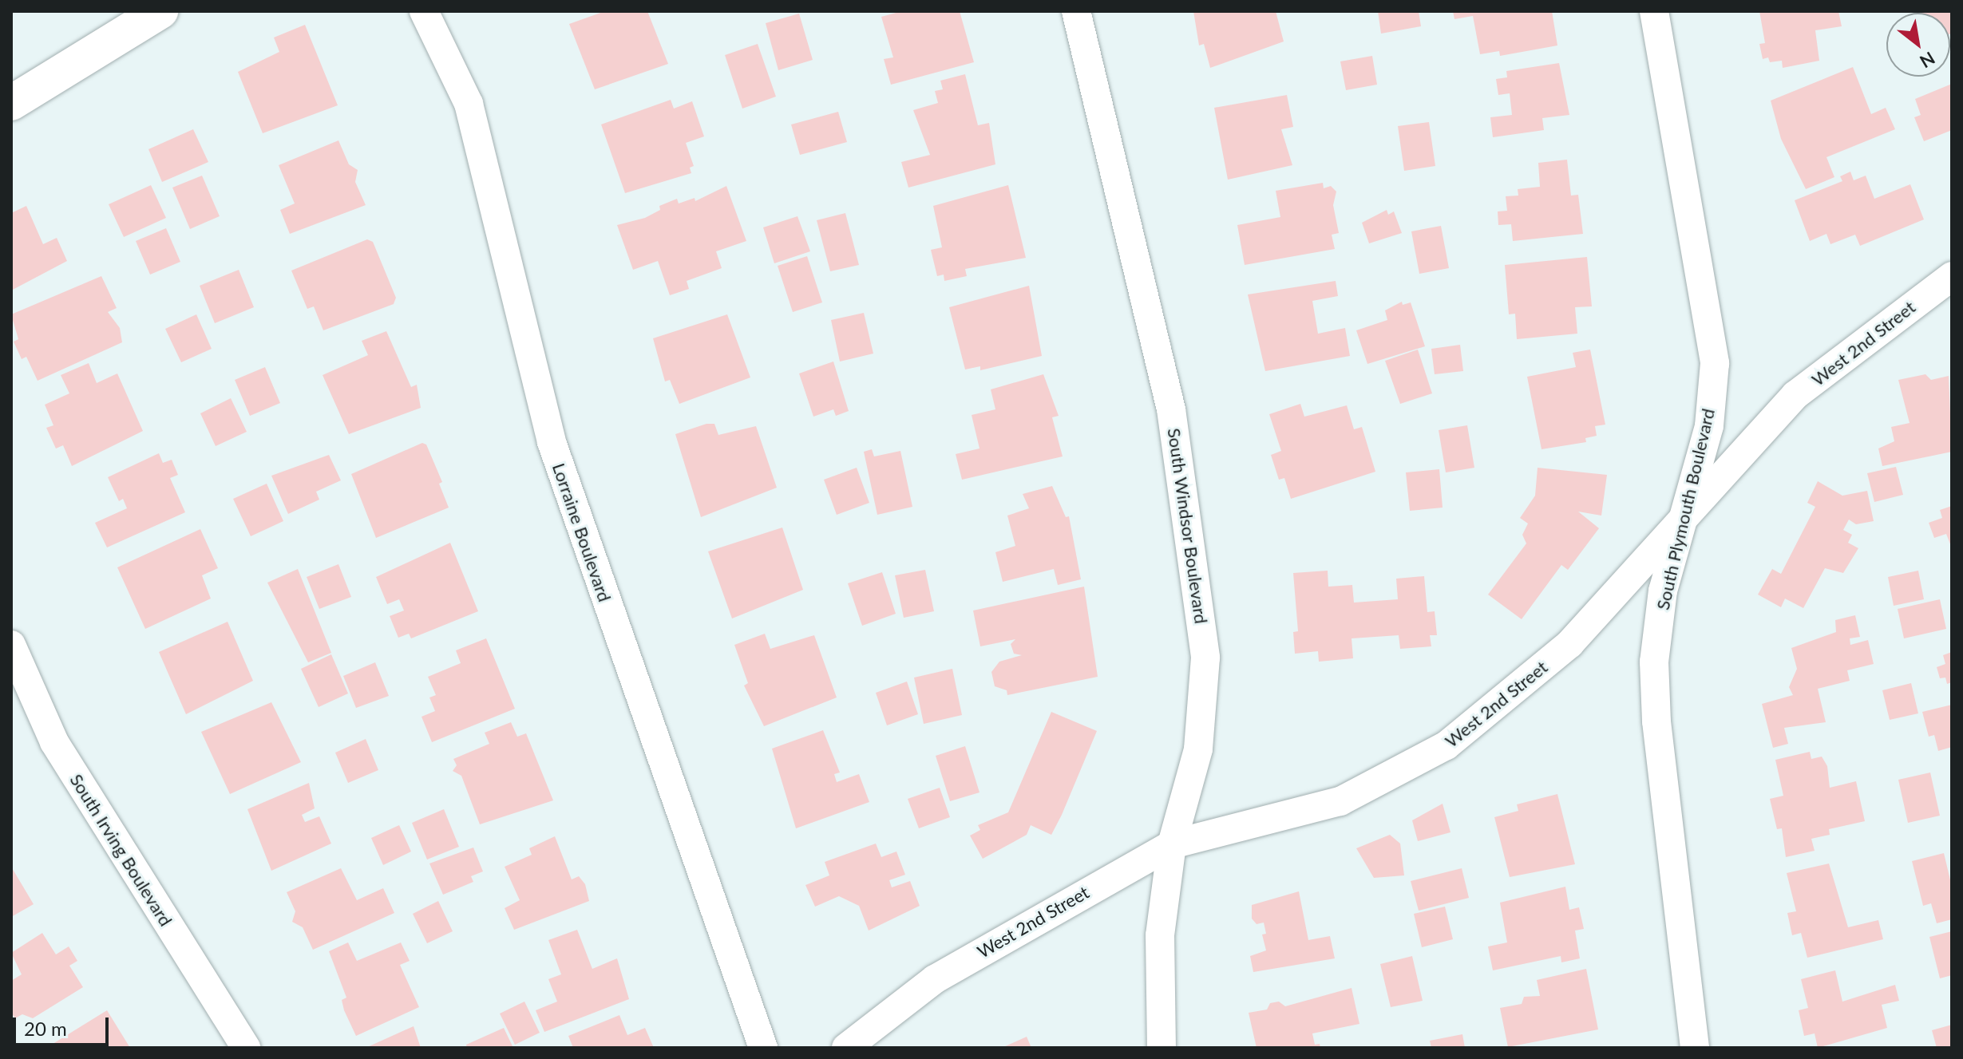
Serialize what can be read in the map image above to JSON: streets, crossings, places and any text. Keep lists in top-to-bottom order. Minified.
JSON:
{"streets":{"street":["West 2nd Street","South Plymouth Boulevard","South Windsor Boulevard","Lorraine Boulevard","South Irving Boulevard"]},"crossings":[["West 2nd Street","South Plymouth Boulevard"],["West 2nd Street","South Windsor Boulevard"]],"scale_bar":"20 m","north":"bottom right"}
